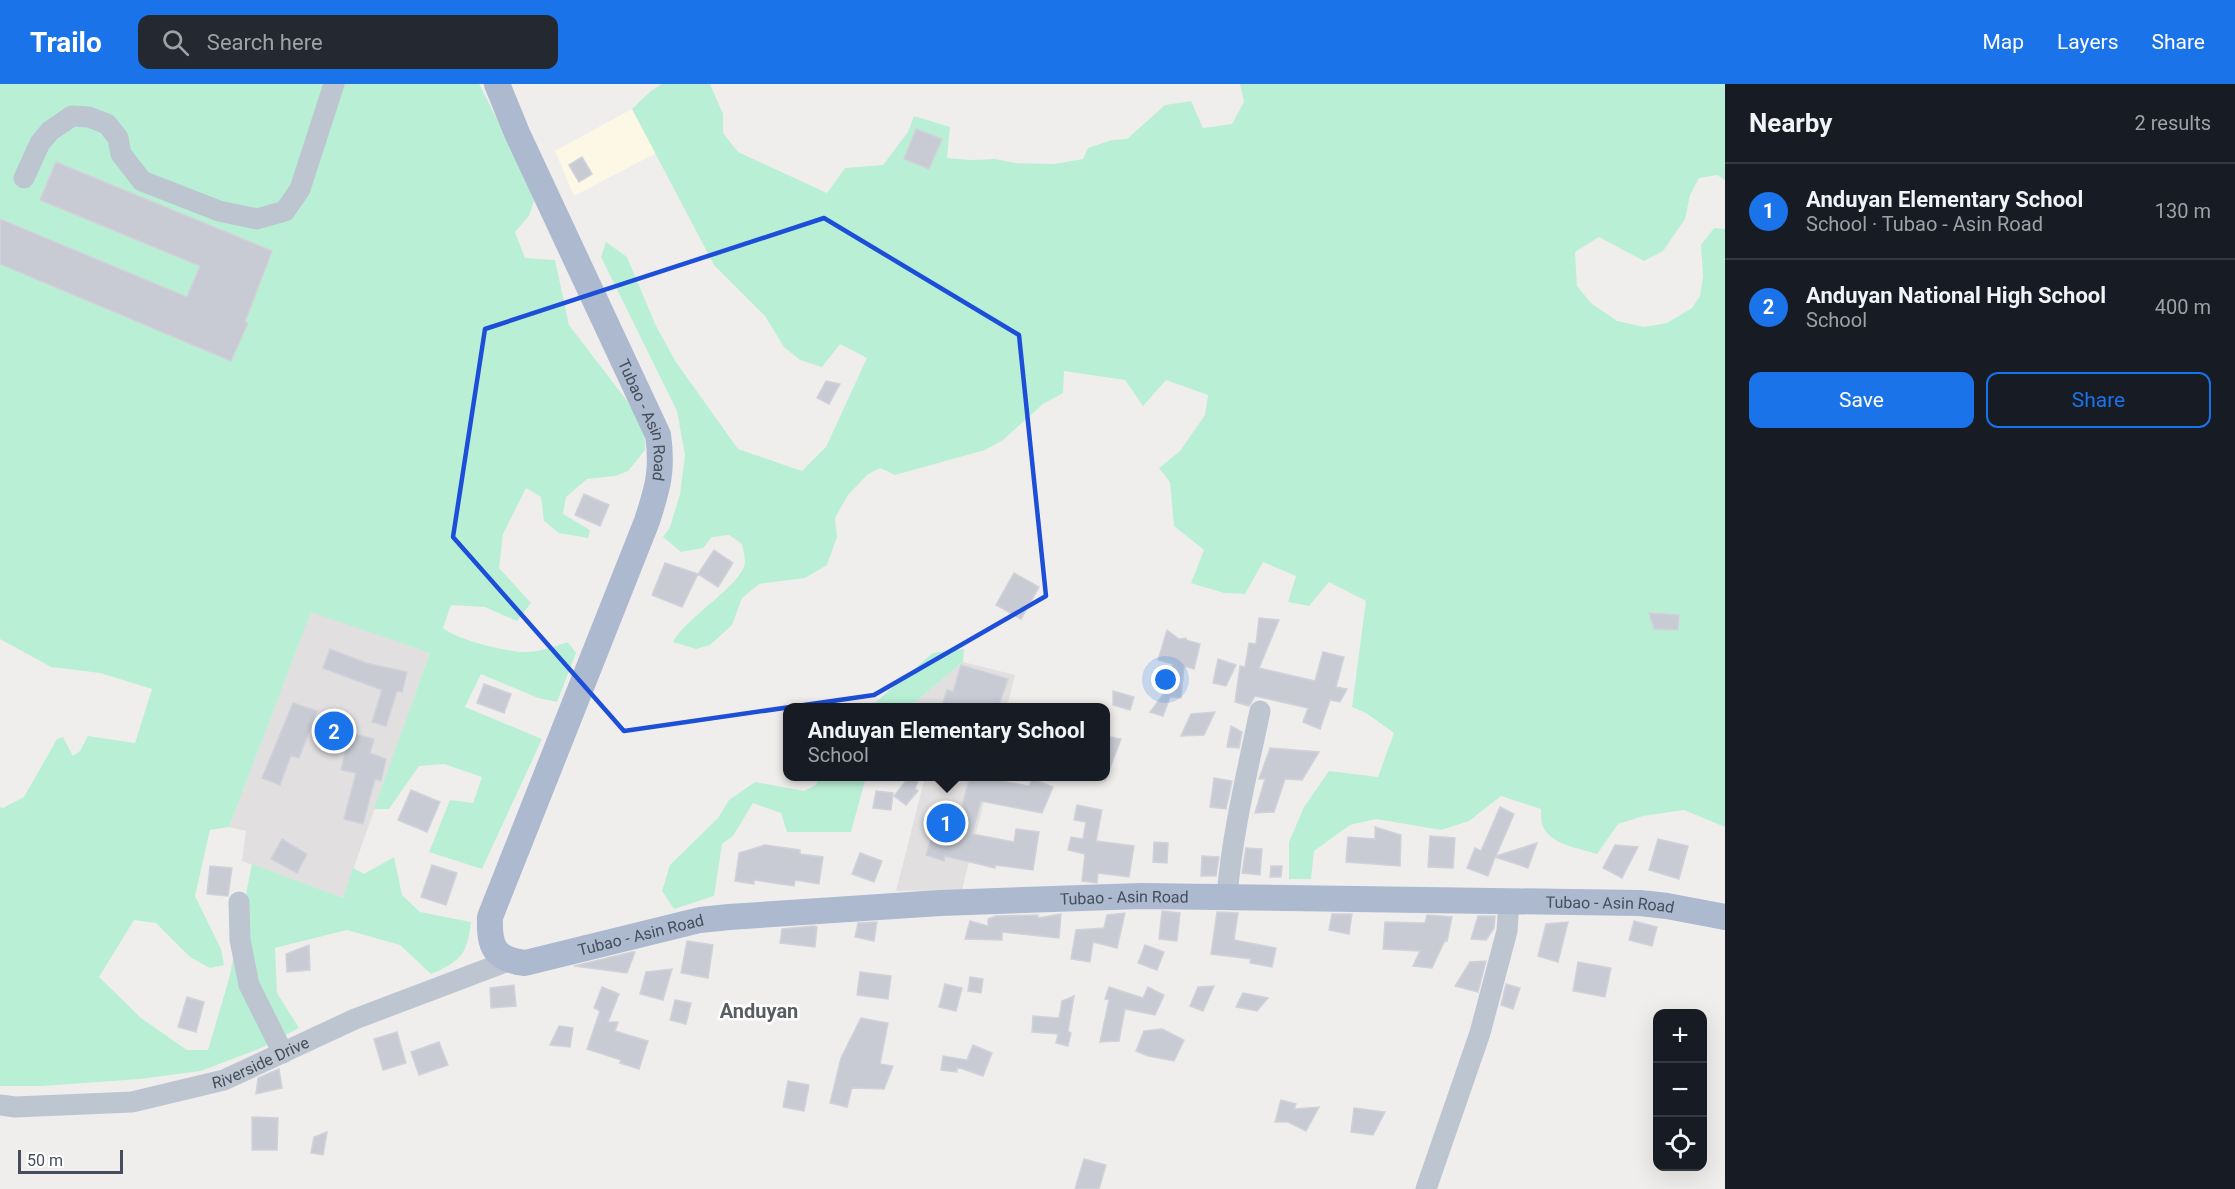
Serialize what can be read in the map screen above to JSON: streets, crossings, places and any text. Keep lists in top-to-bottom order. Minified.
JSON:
{"streets":{"main road":["Tubao - Asin Road"],"street":["Riverside Drive"]},"crossings":[["Tubao - Asin Road","Riverside Drive"]],"districts":["Anduyan"],"scale_bar":"50 m","page":{"header":"Trailo","search":"Search here","nav":["Map","Layers","Share"],"heading":["Nearby","2 results"],"list":[{"mark":"1","name":"Anduyan Elementary School","note":"School · Tubao - Asin Road","value":"130 m"},{"mark":"2","name":"Anduyan National High School","note":"School","value":"400 m"}],"buttons":["Save","Share"],"popup":["Anduyan Elementary School","School"],"pins":["2","1"],"map_buttons":["+","−"],"scale":"50 m"}}
